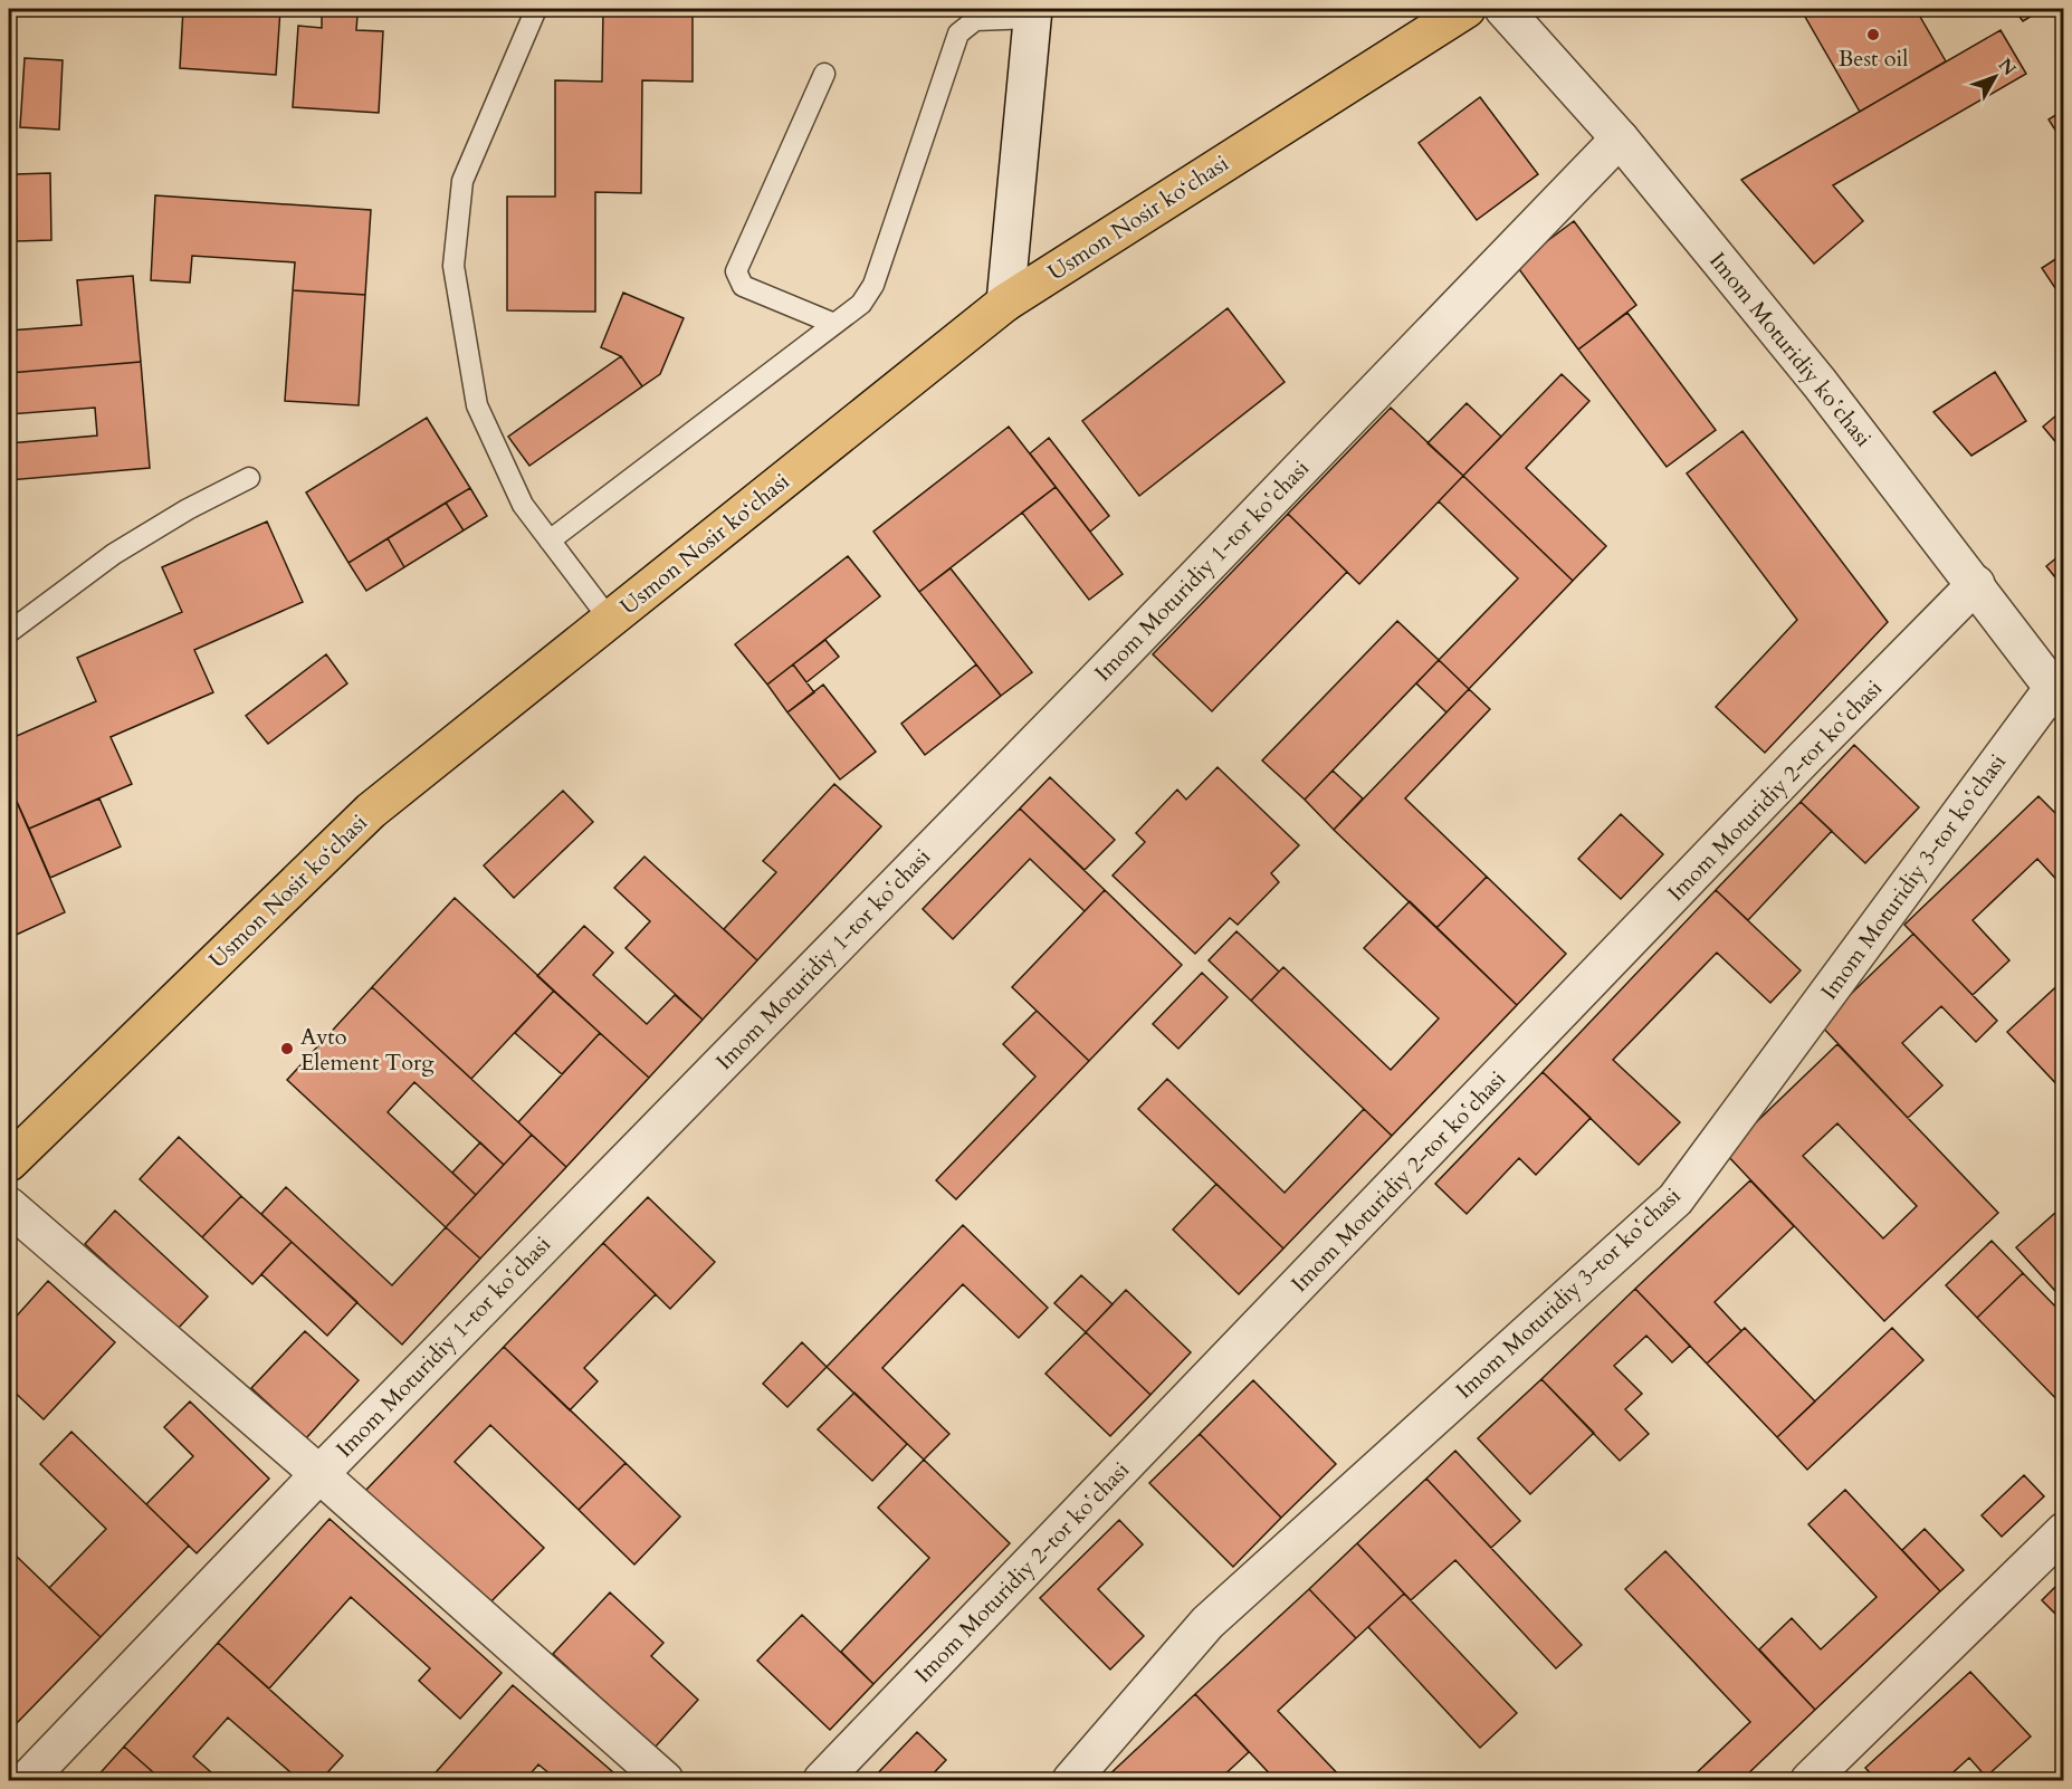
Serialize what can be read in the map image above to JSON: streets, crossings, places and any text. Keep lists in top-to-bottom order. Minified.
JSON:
{"streets":{"main road":["Usmon Nosir ko‘chasi"],"street":["Imom Moturidiy koʻchasi","Imom Moturidiy 1-tor koʻchasi","Imom Moturidiy 2-tor koʻchasi","Imom Moturidiy 3-tor koʻchasi"]},"crossings":[["Imom Moturidiy koʻchasi","Imom Moturidiy 1-tor koʻchasi"],["Imom Moturidiy koʻchasi","Imom Moturidiy 2-tor koʻchasi"],["Imom Moturidiy koʻchasi","Imom Moturidiy 3-tor koʻchasi"]],"places":["Best oil","Avto Element Torg"],"north":"top right"}
